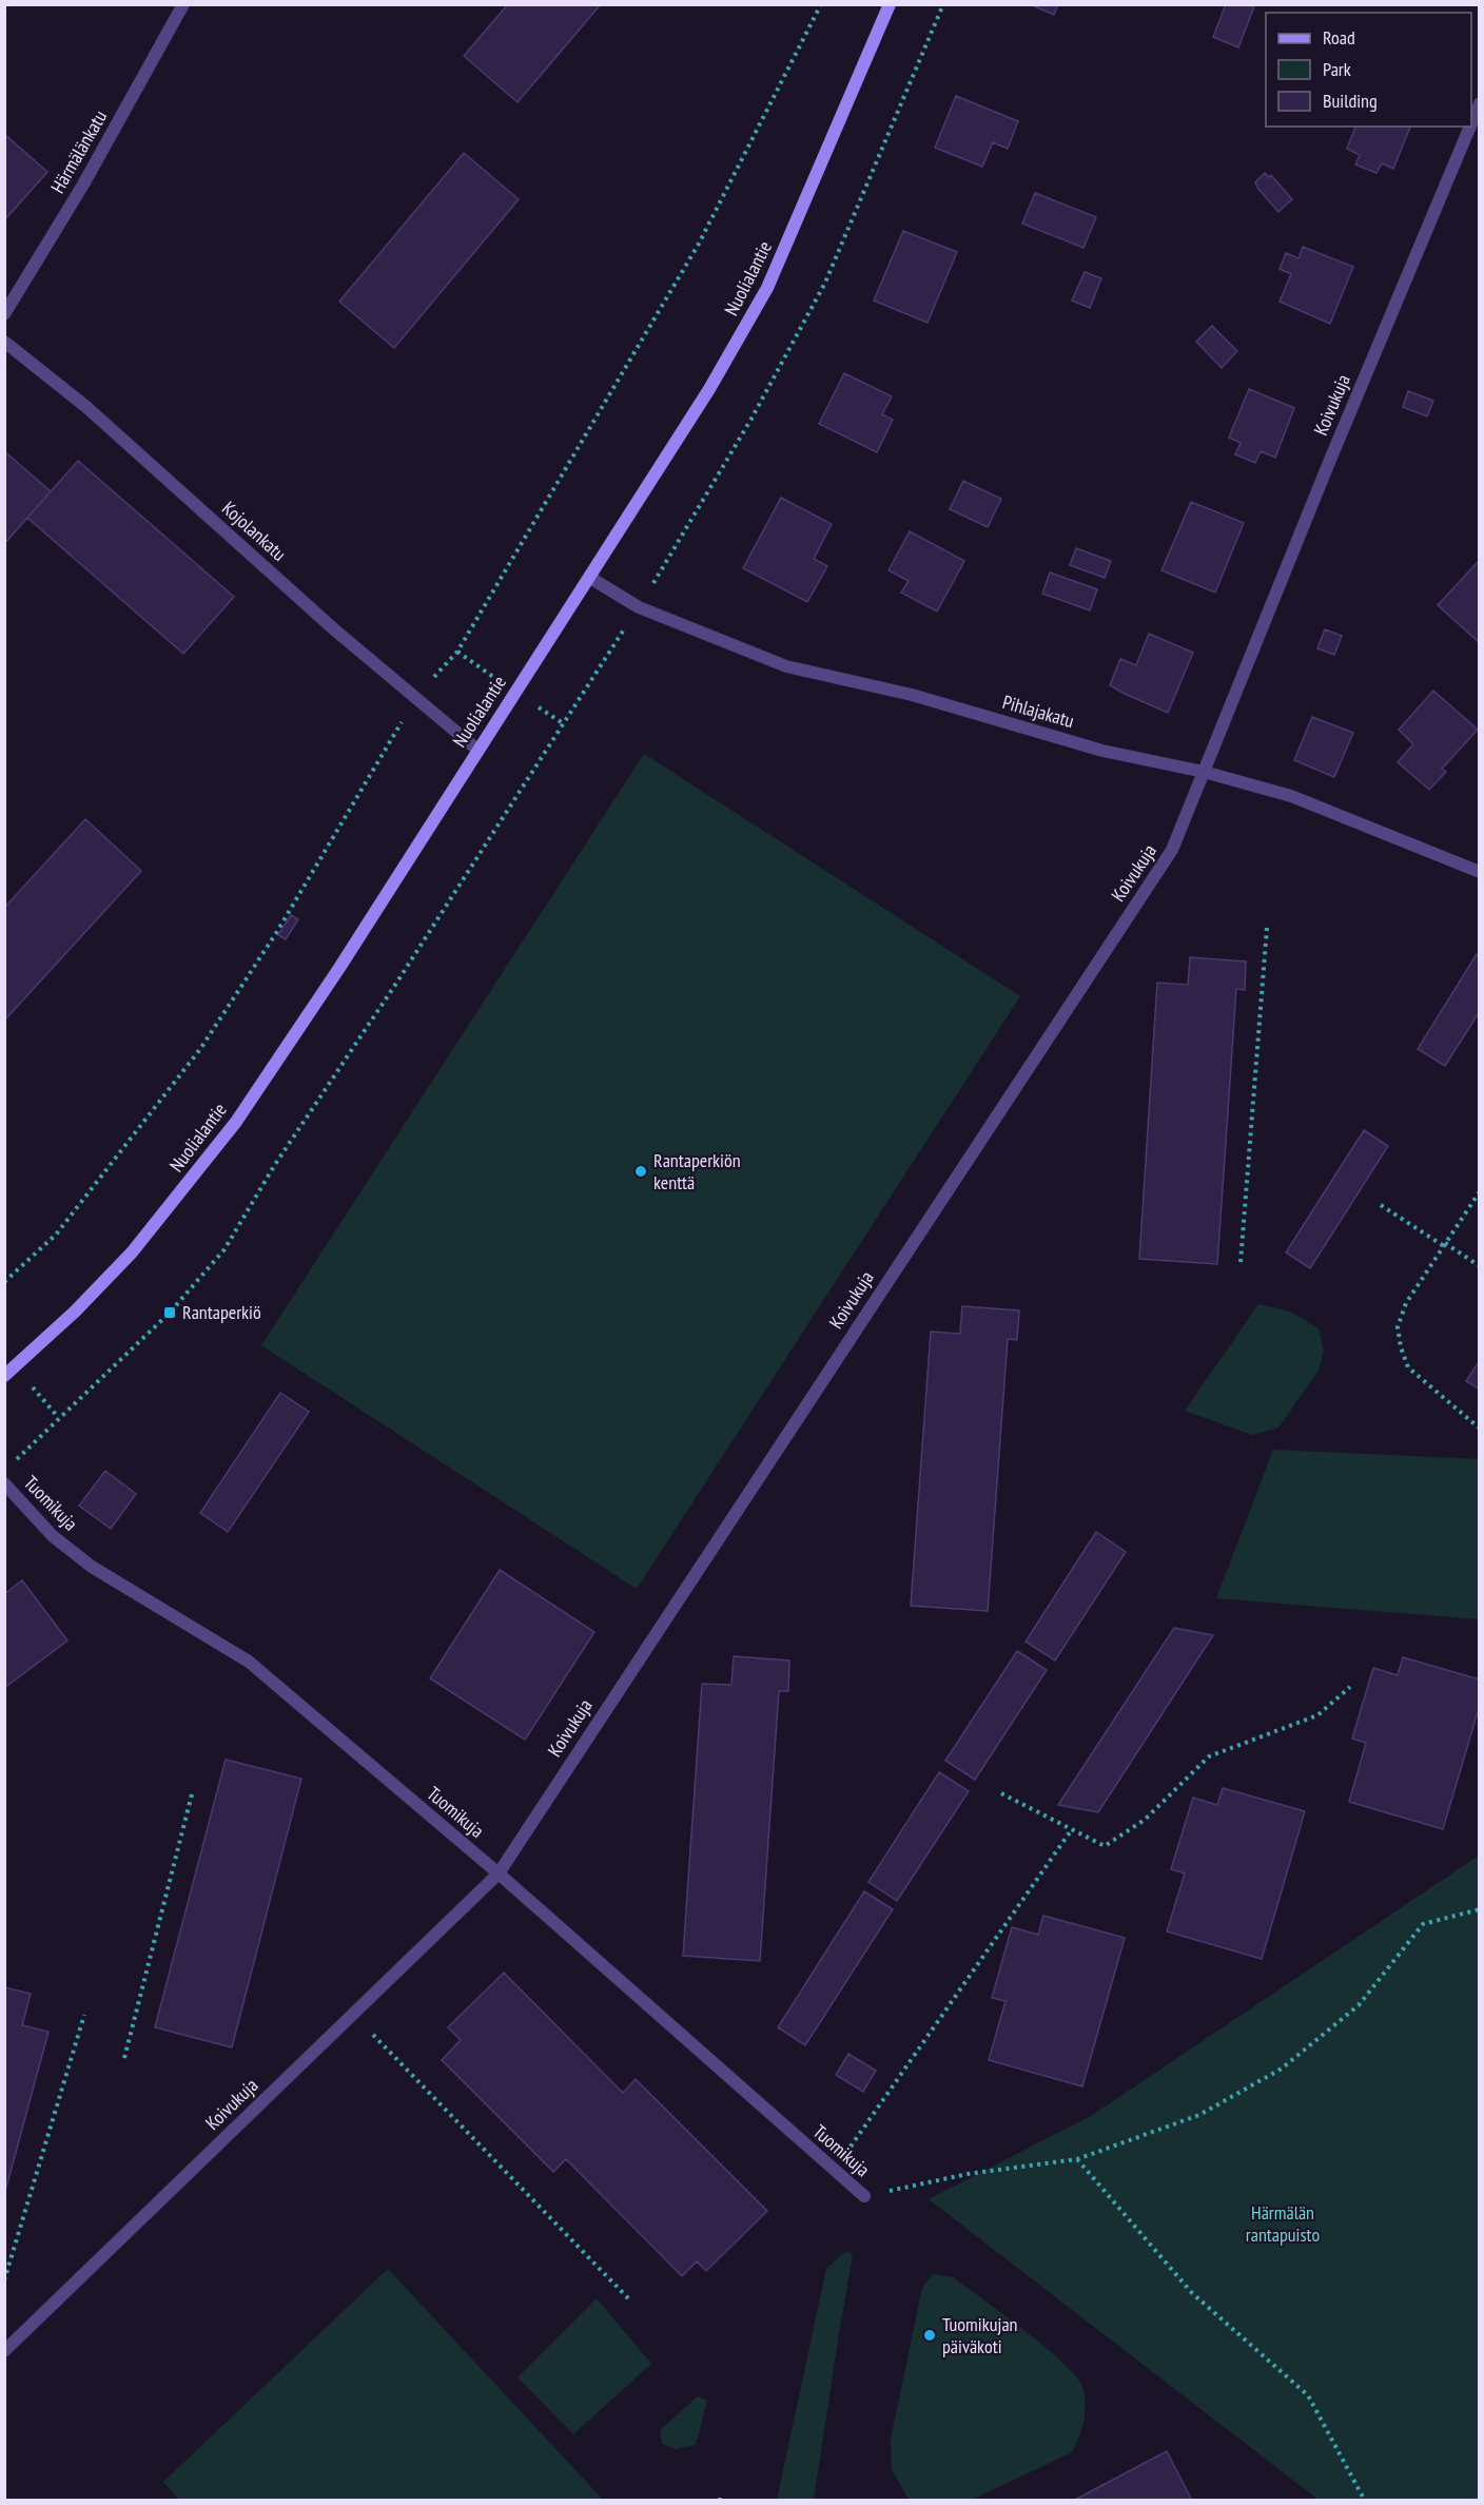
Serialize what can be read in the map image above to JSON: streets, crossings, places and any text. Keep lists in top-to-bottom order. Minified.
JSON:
{"streets":{"street":["Härmälänkatu","Nuolialantie","Koivukuja","Kojolankatu","Pihlajakatu","Tuomikuja"]},"crossings":[["Nuolialantie","Kojolankatu"],["Nuolialantie","Pihlajakatu"],["Koivukuja","Pihlajakatu"],["Koivukuja","Tuomikuja"]],"parks":["Härmälän rantapuisto"],"places":{"other":["Rantaperkiön kenttä","Tuomikujan päiväkoti"],"transit":["Rantaperkiö"]},"legend":["Road","Park","Building"]}
